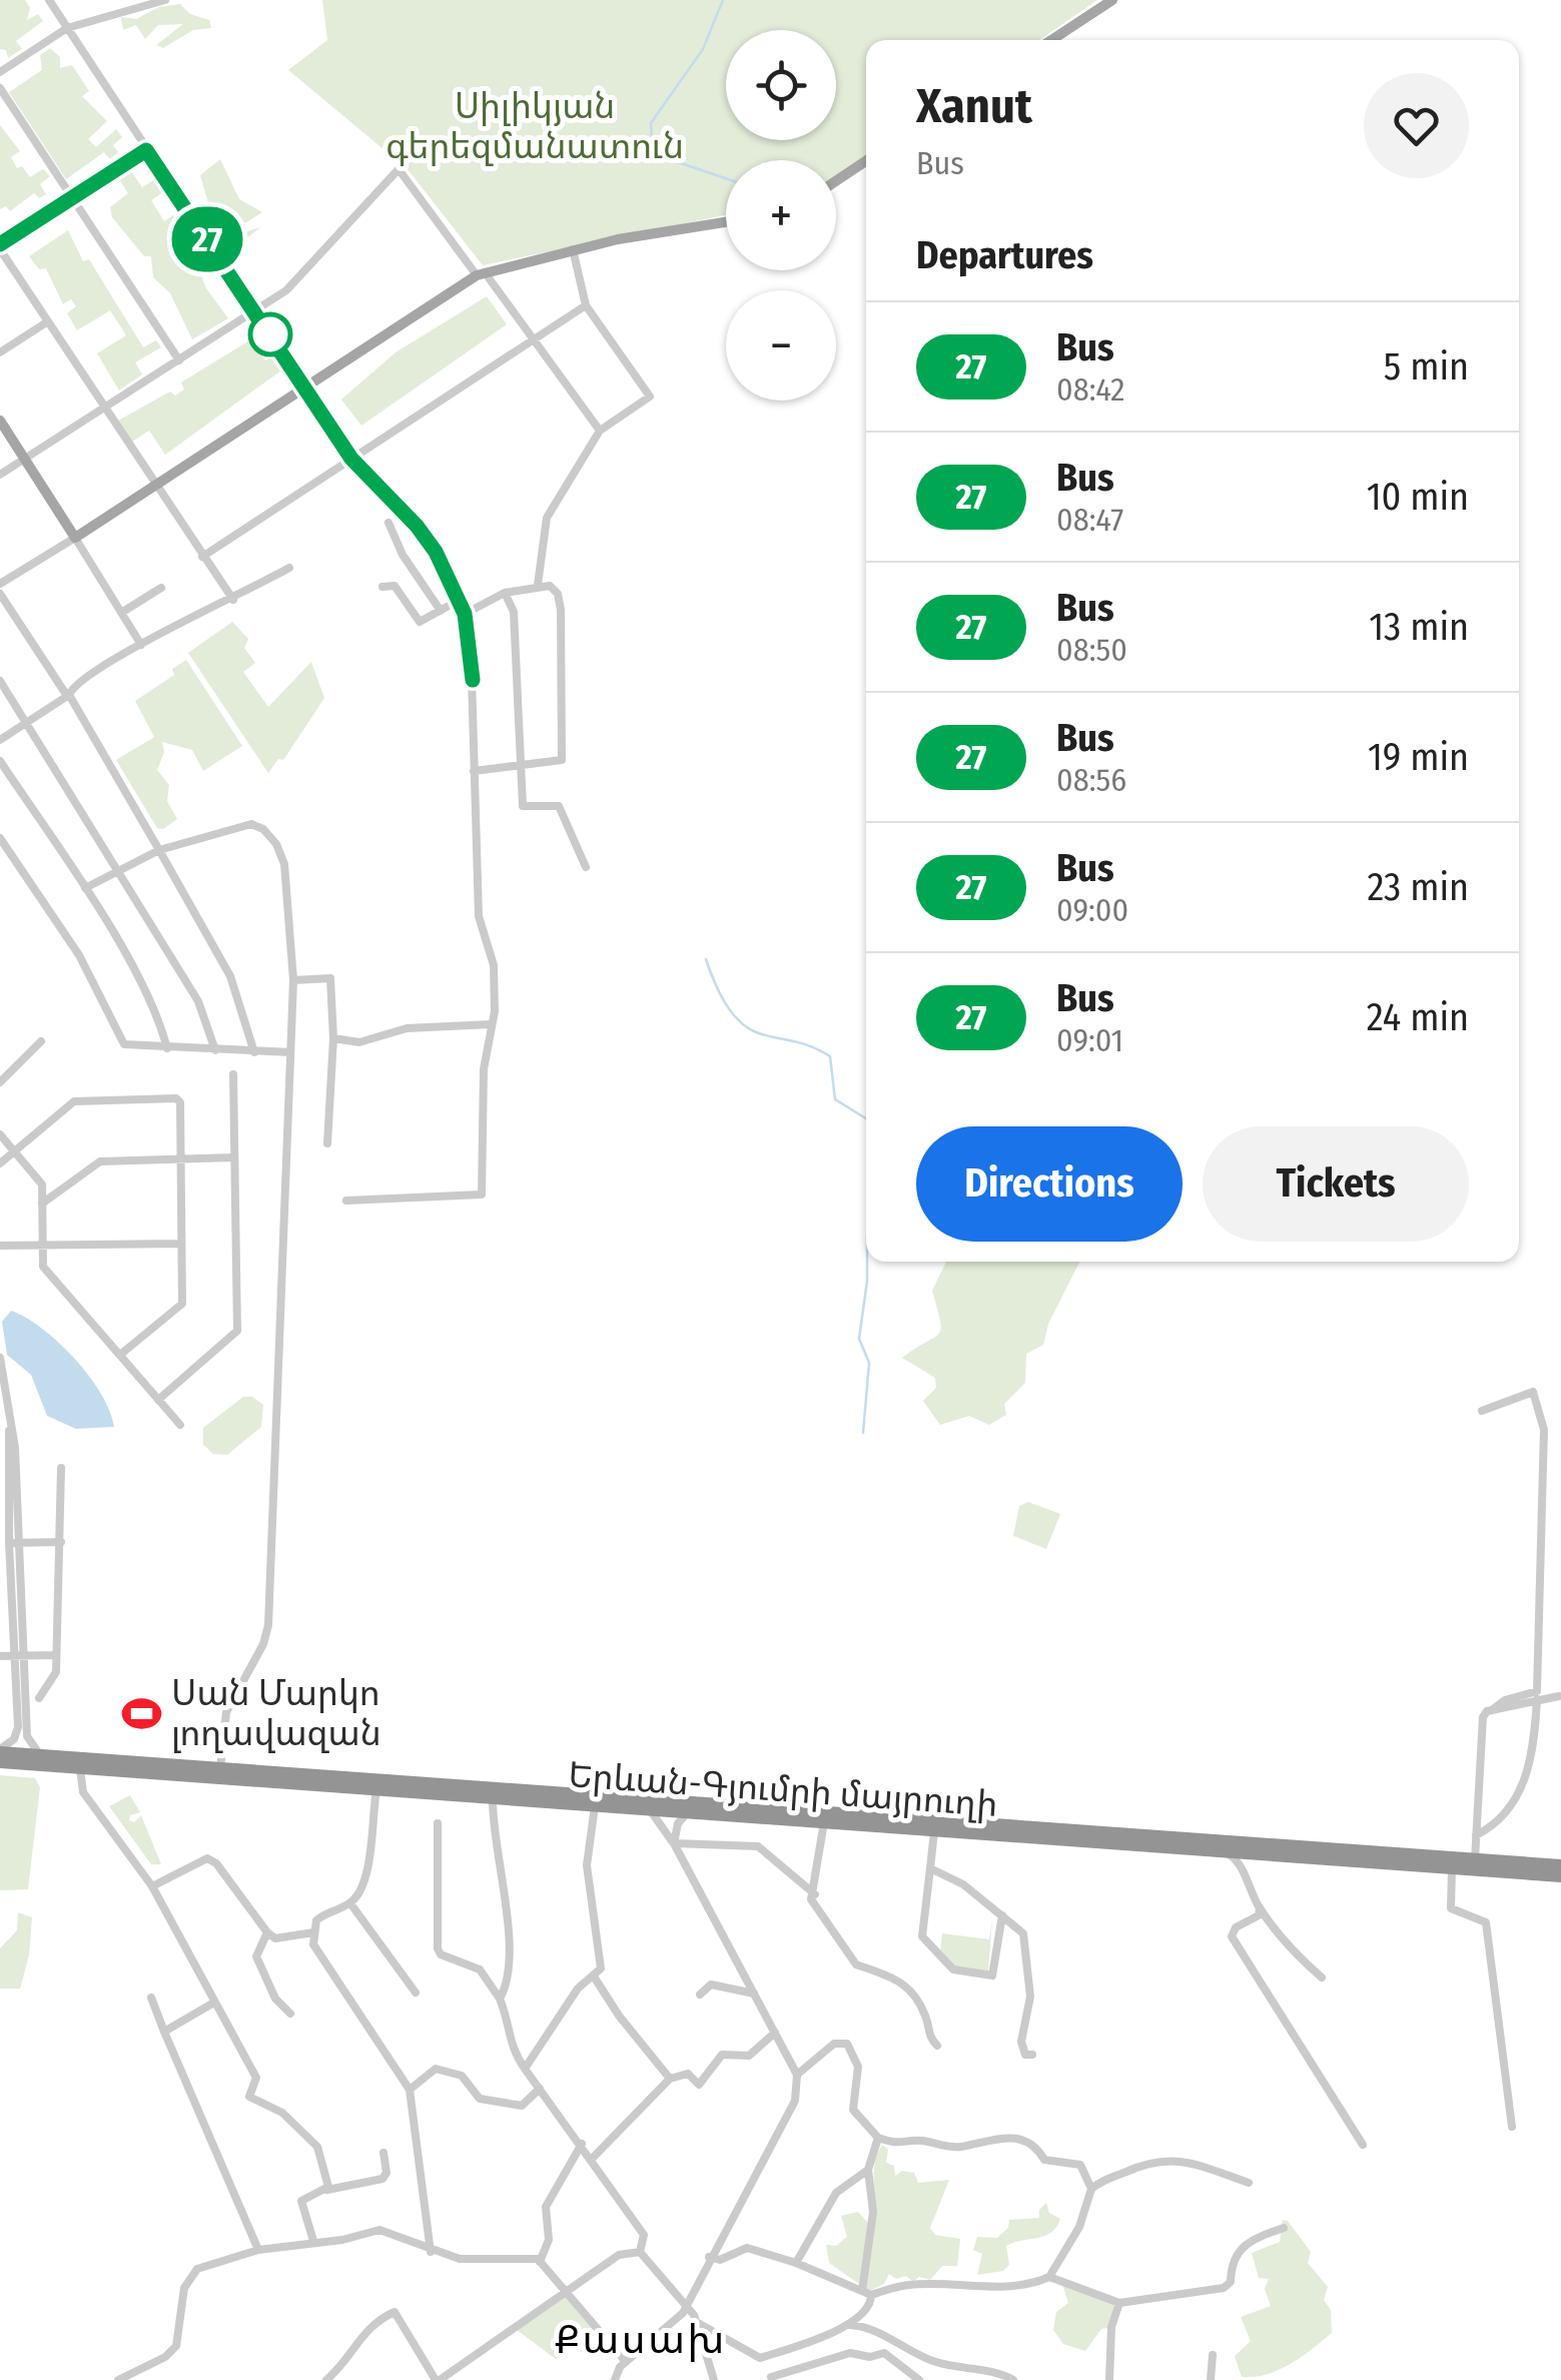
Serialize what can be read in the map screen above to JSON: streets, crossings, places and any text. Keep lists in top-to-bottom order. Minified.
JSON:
{"streets":{"highway":["Երևան-Գյումրի մայրուղի"]},"districts":["Քասախ"],"parks":["Սիլիկյան գերեզմանատուն"],"places":{"sports":["Սան Մարկո լողավազան"]},"lines":["bus line 27"],"page":{"on_map":"27","map_buttons":["+","−"],"heading":[["Xanut","Bus"],"Departures"],"list":[{"mark":"27","name":"Bus","note":"08:42","value":"5 min"},{"mark":"27","name":"Bus","note":"08:47","value":"10 min"},{"mark":"27","name":"Bus","note":"08:50","value":"13 min"},{"mark":"27","name":"Bus","note":"08:56","value":"19 min"},{"mark":"27","name":"Bus","note":"09:00","value":"23 min"},{"mark":"27","name":"Bus","note":"09:01","value":"24 min"}],"buttons":["Directions","Tickets"]}}
